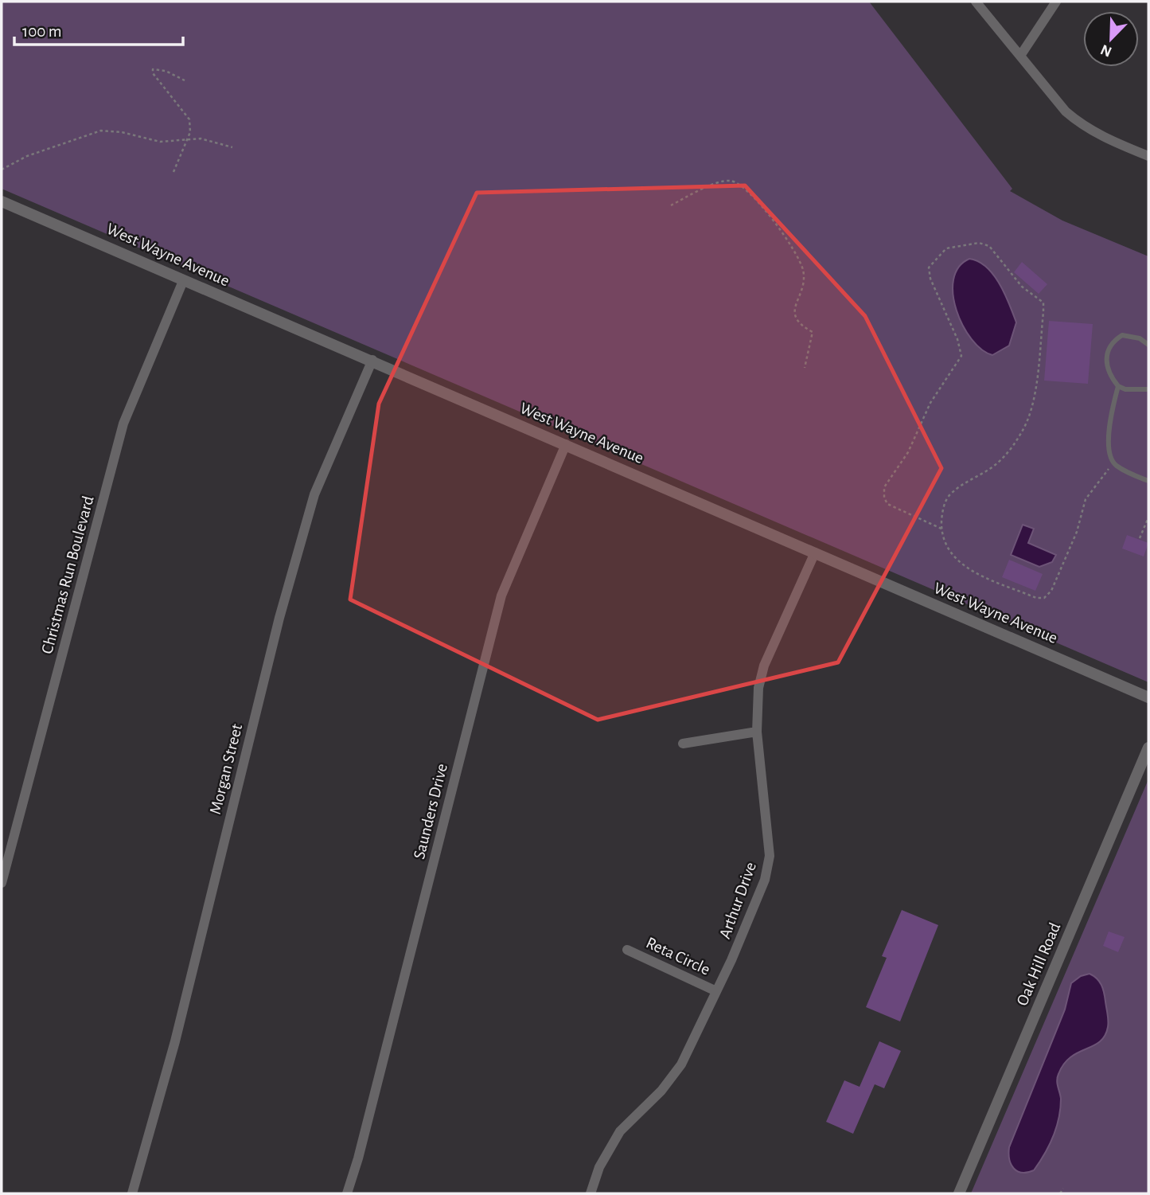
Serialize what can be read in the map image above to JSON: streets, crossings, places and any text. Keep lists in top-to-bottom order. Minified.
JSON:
{"streets":{"street":["West Wayne Avenue","Christmas Run Boulevard","Morgan Street","Saunders Drive","Arthur Drive","Reta Circle","Oak Hill Road"]},"crossings":[["West Wayne Avenue","Christmas Run Boulevard"],["West Wayne Avenue","Morgan Street"],["West Wayne Avenue","Saunders Drive"],["West Wayne Avenue","Arthur Drive"],["Arthur Drive","Reta Circle"]],"scale_bar":"100 m","north":"bottom left"}
